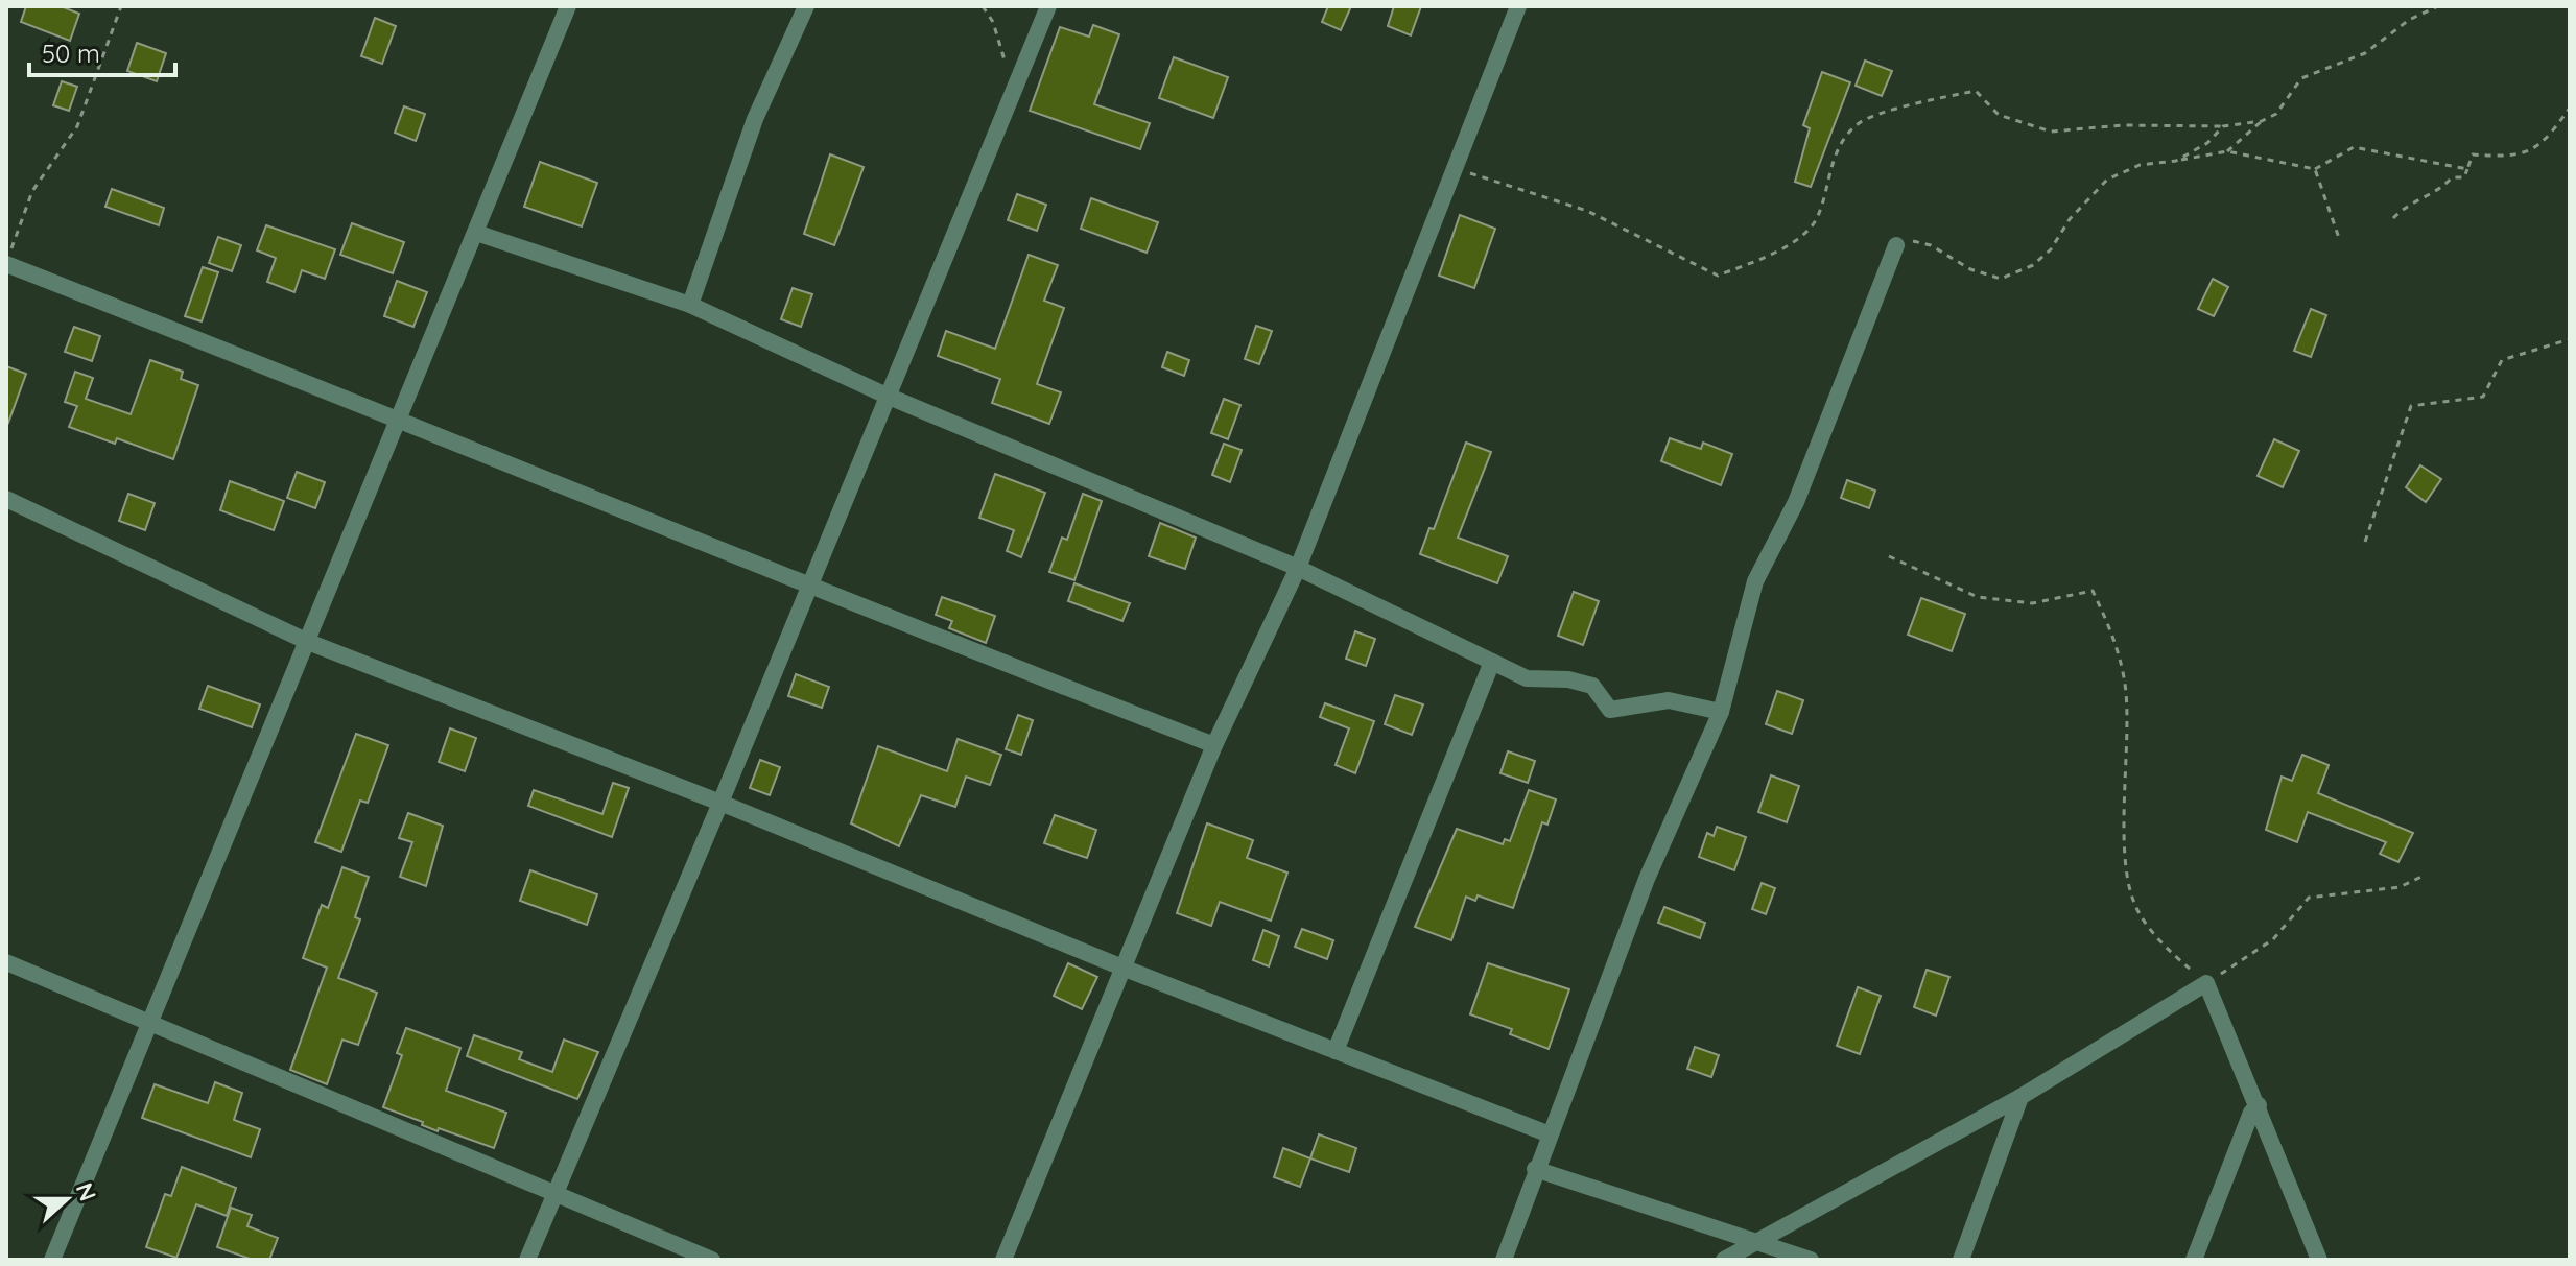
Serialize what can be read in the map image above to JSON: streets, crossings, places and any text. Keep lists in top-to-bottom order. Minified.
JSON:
{"scale_bar":"50 m","north":"right"}
